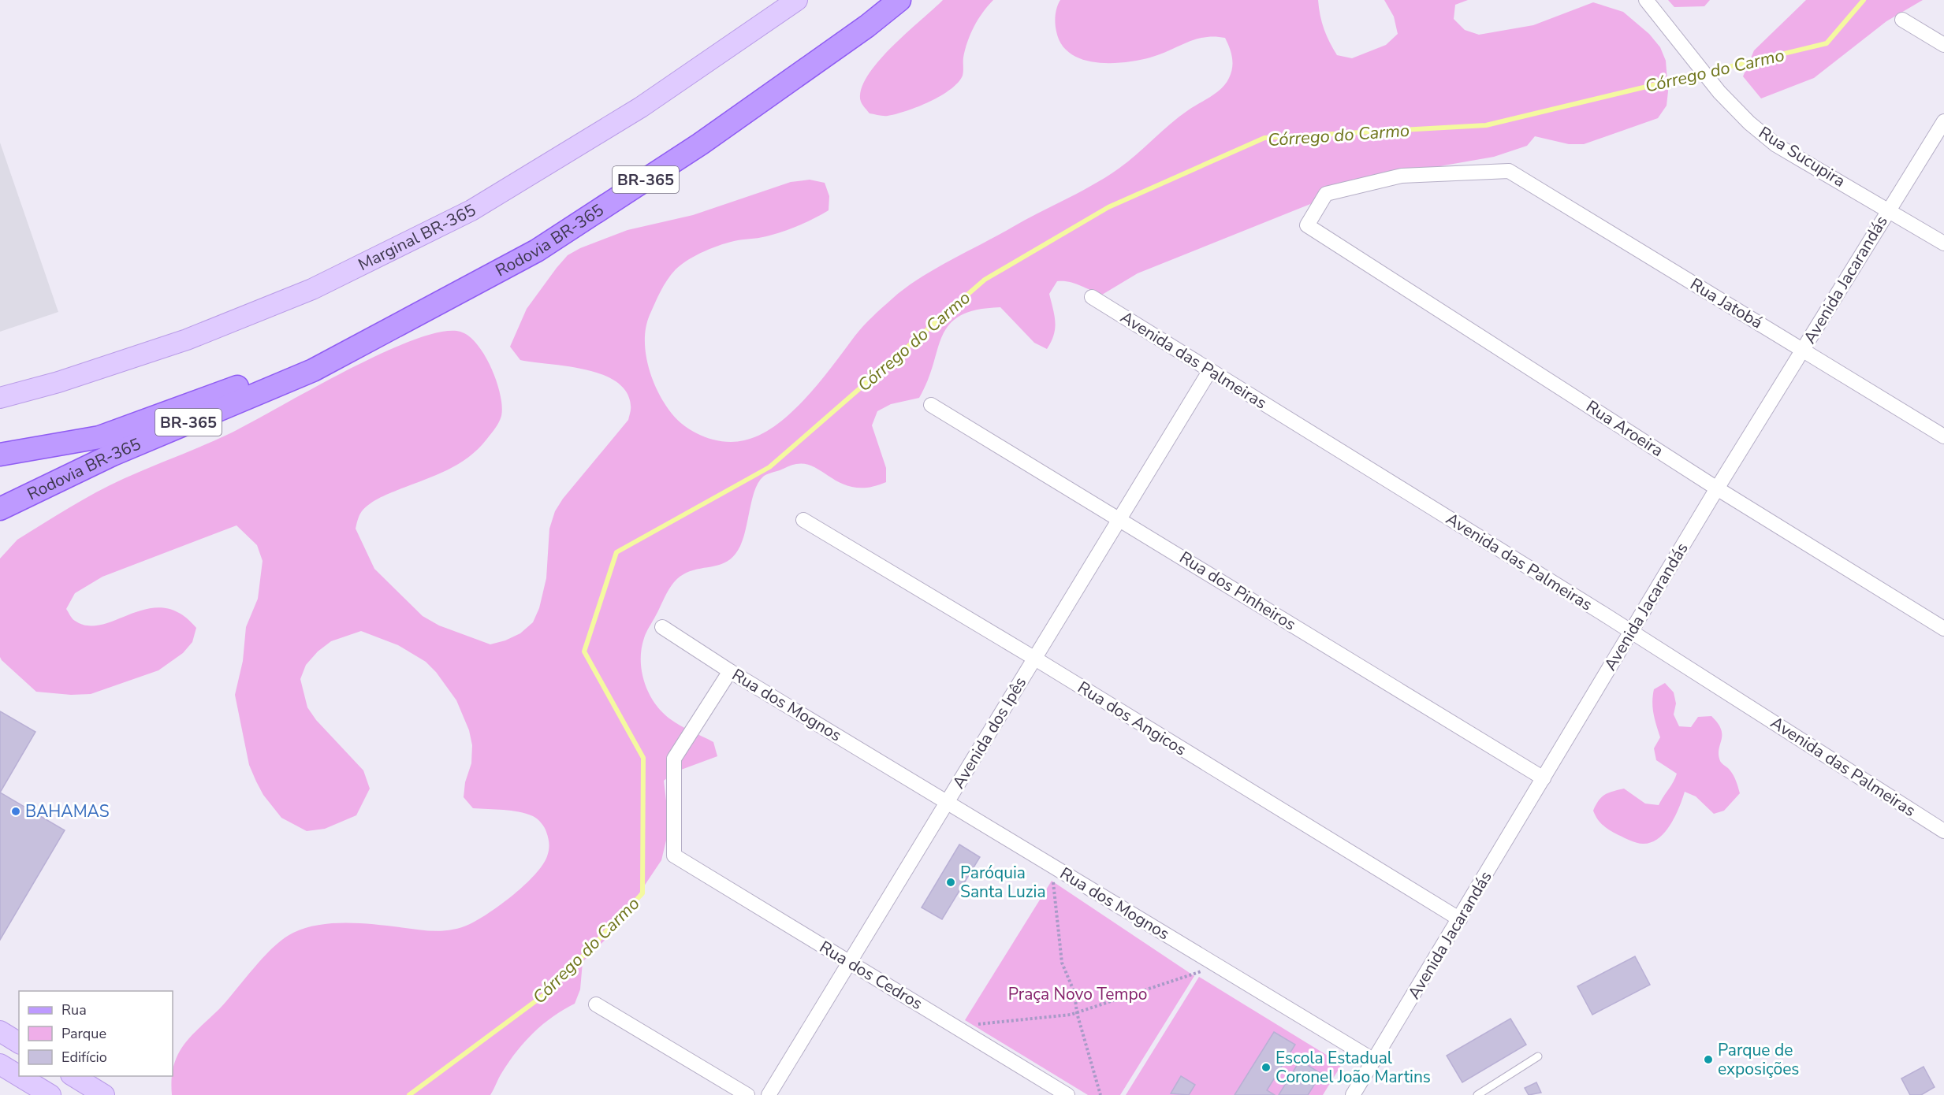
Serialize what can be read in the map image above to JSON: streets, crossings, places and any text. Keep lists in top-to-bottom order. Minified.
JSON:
{"streets":{"main road":["BR-365","Rodovia BR-365"],"street":["Rua Sucupira","Marginal BR-365","Avenida Jacarandás","Rua Jatobá","Avenida das Palmeiras","Rua Aroeira","Rua dos Pinheiros","Rua dos Mognos","Rua dos Angicos","Avenida dos Ipês","Rua dos Cedros"]},"crossings":[["Rua Sucupira","Avenida Jacarandás"],["Avenida Jacarandás","Rua Jatobá"],["Avenida Jacarandás","Avenida das Palmeiras"],["Avenida Jacarandás","Rua Aroeira"],["Avenida Jacarandás","Rua dos Pinheiros"],["Avenida Jacarandás","Rua dos Mognos"],["Avenida Jacarandás","Rua dos Angicos"],["Rua Jatobá","Rua Aroeira"],["Avenida das Palmeiras","Avenida dos Ipês"],["Rua dos Pinheiros","Avenida dos Ipês"],["Rua dos Mognos","Avenida dos Ipês"],["Rua dos Mognos","Rua dos Cedros"],["Rua dos Angicos","Avenida dos Ipês"],["Avenida dos Ipês","Rua dos Cedros"]],"water":["Córrego do Carmo"],"parks":["Praça Novo Tempo"],"places":["BAHAMAS","Paróquia Santa Luzia","Parque de exposições","Escola Estadual Coronel João Martins"],"legend":["Rua","Parque","Edifício"]}
